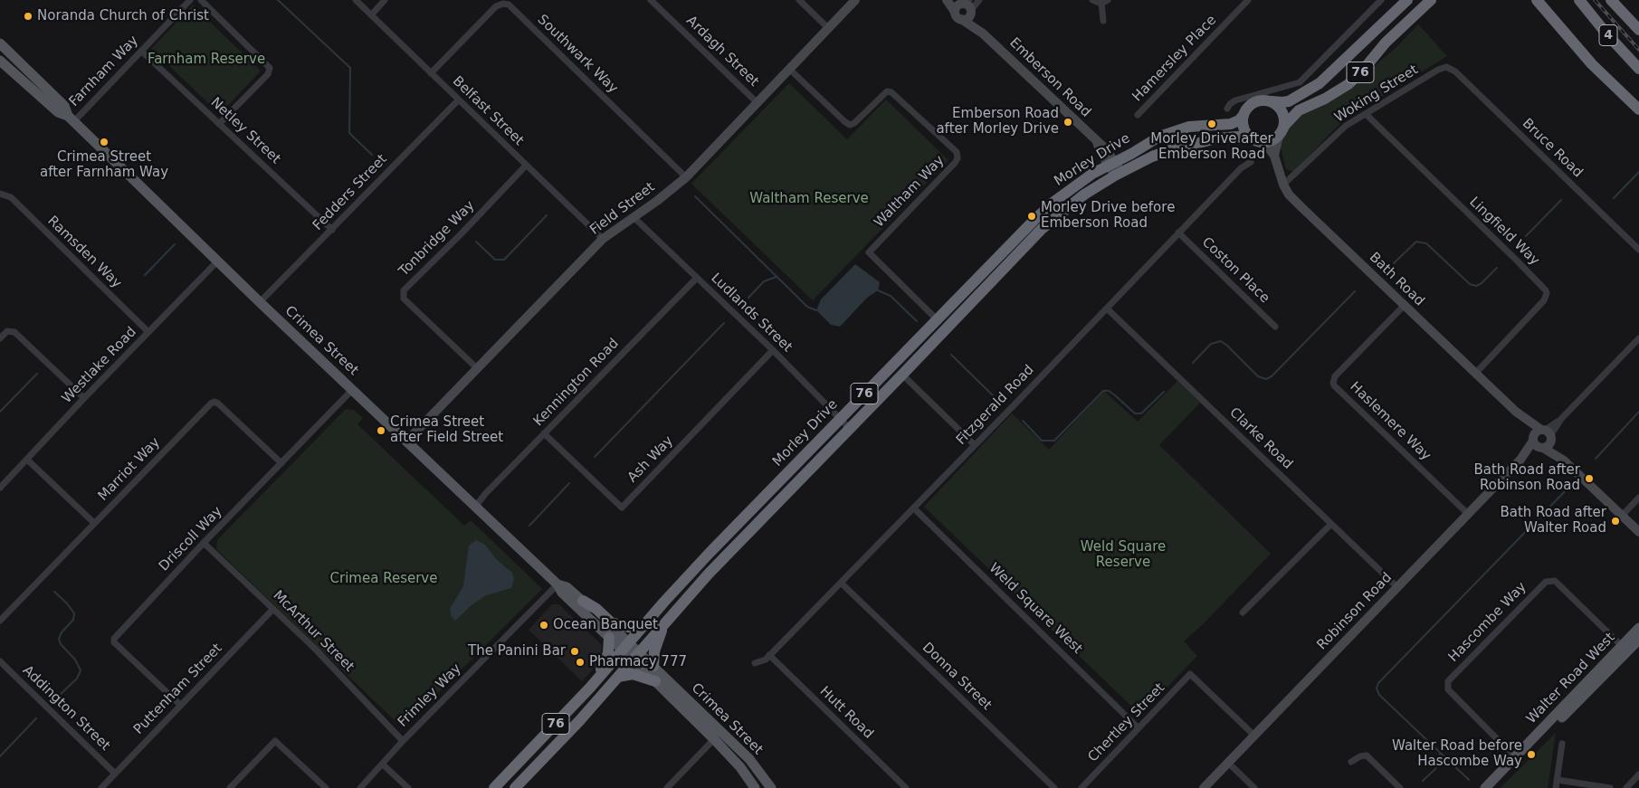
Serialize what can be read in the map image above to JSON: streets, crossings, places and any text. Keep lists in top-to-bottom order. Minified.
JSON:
{"streets":{"highway":["4","76","Morley Drive"],"main road":["Crimea Street","Walter Road West"],"street":["Ardagh Street","Southwark Way","Hamersley Place","Farnham Way","Emberson Road","Woking Street","Belfast Street","Netley Street","Bruce Road","Waltham Way","Fedders Street","Field Street","Lingfield Way","Tonbridge Way","Ramsden Way","Coston Place","Bath Road","Ludlands Street","Westlake Road","Kennington Road","Fitzgerald Road","Haslemere Way","Clarke Road","Ash Way","Marriot Way","Driscoll Way","Weld Square West","Robinson Road","Hascombe Way","McArthur Street","Donna Street","Puttenham Street","Frimley Way","Addington Street","Hutt Road","Chertley Street"]},"crossings":[["Ardagh Street","Field Street"],["Southwark Way","Belfast Street"],["Southwark Way","Field Street"],["Farnham Way","Netley Street"],["Farnham Way","Crimea Street"],["76","Morley Drive"],["Emberson Road","Morley Drive"],["Woking Street","Bruce Road"],["Woking Street","Lingfield Way"],["Woking Street","Bath Road"],["Belfast Street","Fedders Street"],["Belfast Street","Field Street"],["Belfast Street","Tonbridge Way"],["Netley Street","Fedders Street"],["Morley Drive","Waltham Way"],["Morley Drive","Ludlands Street"],["Morley Drive","Crimea Street"],["Waltham Way","Field Street"],["Fedders Street","Crimea Street"],["Field Street","Tonbridge Way"],["Field Street","Ludlands Street"],["Field Street","Crimea Street"],["Lingfield Way","Bath Road"],["Ramsden Way","Westlake Road"],["Coston Place","Fitzgerald Road"],["Bath Road","Haslemere Way"],["Bath Road","Robinson Road"],["Ludlands Street","Kennington Road"],["Ludlands Street","Ash Way"],["Crimea Street","Westlake Road"],["Crimea Street","Kennington Road"],["Crimea Street","Driscoll Way"],["Crimea Street","Frimley Way"],["Kennington Road","Ash Way"],["Fitzgerald Road","Clarke Road"],["Fitzgerald Road","Weld Square West"],["Fitzgerald Road","Donna Street"],["Fitzgerald Road","Hutt Road"],["Haslemere Way","Robinson Road"],["Clarke Road","Robinson Road"],["Marriot Way","Driscoll Way"],["Driscoll Way","McArthur Street"],["Driscoll Way","Puttenham Street"],["Weld Square West","Chertley Street"],["Robinson Road","Chertley Street"],["Hascombe Way","Walter Road West"],["McArthur Street","Puttenham Street"],["McArthur Street","Frimley Way"],["Puttenham Street","Addington Street"]],"parks":["Farnham Reserve","Waltham Reserve","Weld Square Reserve","Crimea Reserve"],"places":["Noranda Church of Christ","Emberson Road after Morley Drive","Morley Drive after Emberson Road","Crimea Street after Farnham Way","Morley Drive before Emberson Road","Crimea Street after Field Street","Bath Road after Robinson Road","Bath Road after Walter Road","Ocean Banquet","The Panini Bar","Pharmacy 777","Walter Road before Hascombe Way"]}
